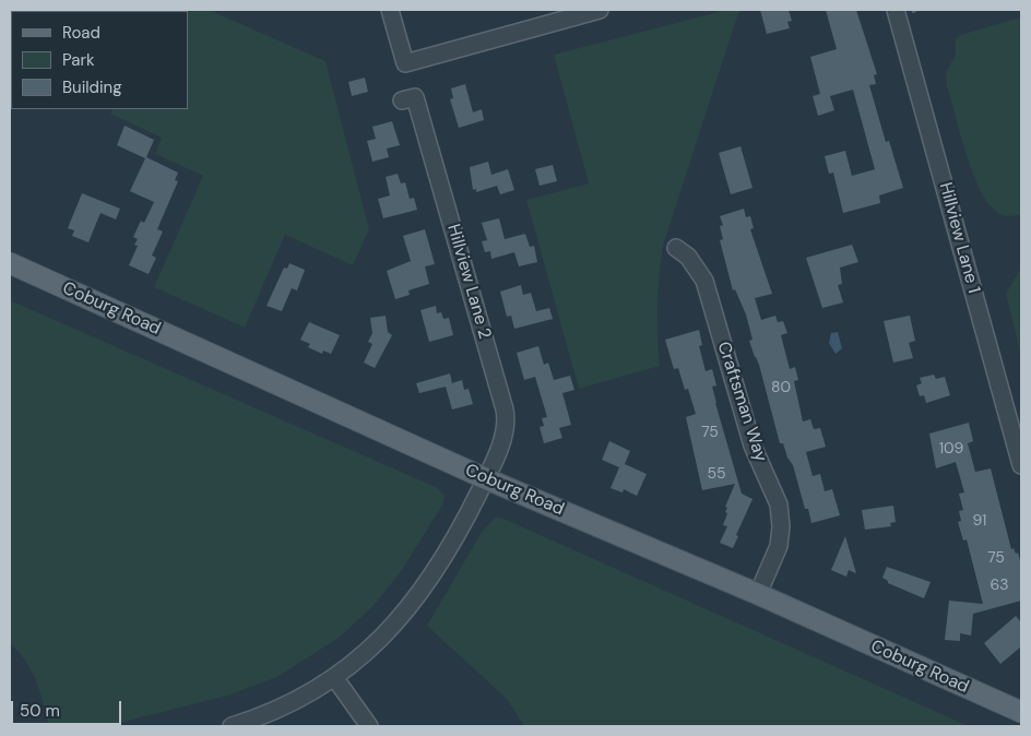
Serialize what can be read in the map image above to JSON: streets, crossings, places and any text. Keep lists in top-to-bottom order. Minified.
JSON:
{"streets":{"main road":["Coburg Road"],"street":["Hillview Lane 1","Hillview Lane 2","Craftsman Way"]},"crossings":[["Hillview Lane 2","Coburg Road"],["Coburg Road","Craftsman Way"]],"house_numbers":["80","75","109","55","91","75","63"],"legend":["Road","Park","Building"],"scale_bar":"50 m"}
